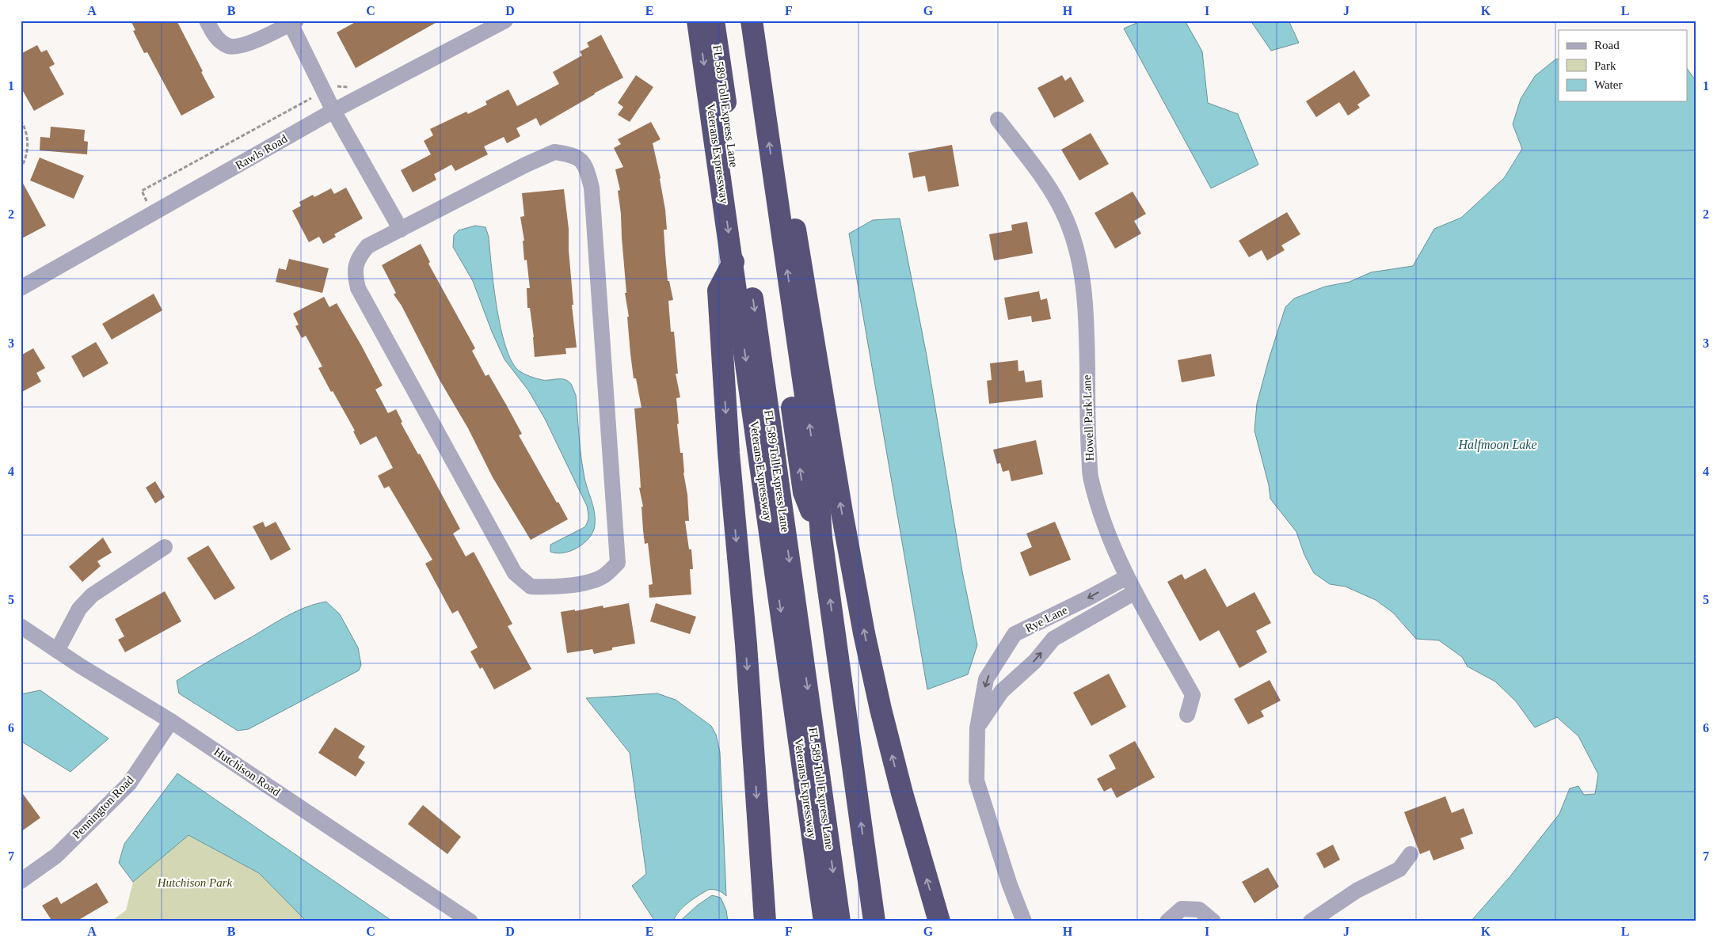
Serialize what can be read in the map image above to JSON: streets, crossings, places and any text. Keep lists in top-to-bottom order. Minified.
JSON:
{"streets":{"highway":["FL 589 Toll Express Lane","Veterans Expressway"],"street":["Rawls Road","Howell Park Lane","Rye Lane","Hutchison Road","Pennington Road"]},"crossings":[["Howell Park Lane","Rye Lane"],["Hutchison Road","Pennington Road"]],"water":["Halfmoon Lake"],"parks":["Hutchison Park"],"legend":["Road","Park","Water"],"grid":{"columns":["A","B","C","D","E","F","G","H","I","J","K","L"],"rows":["1","2","3","4","5","6","7"]}}
